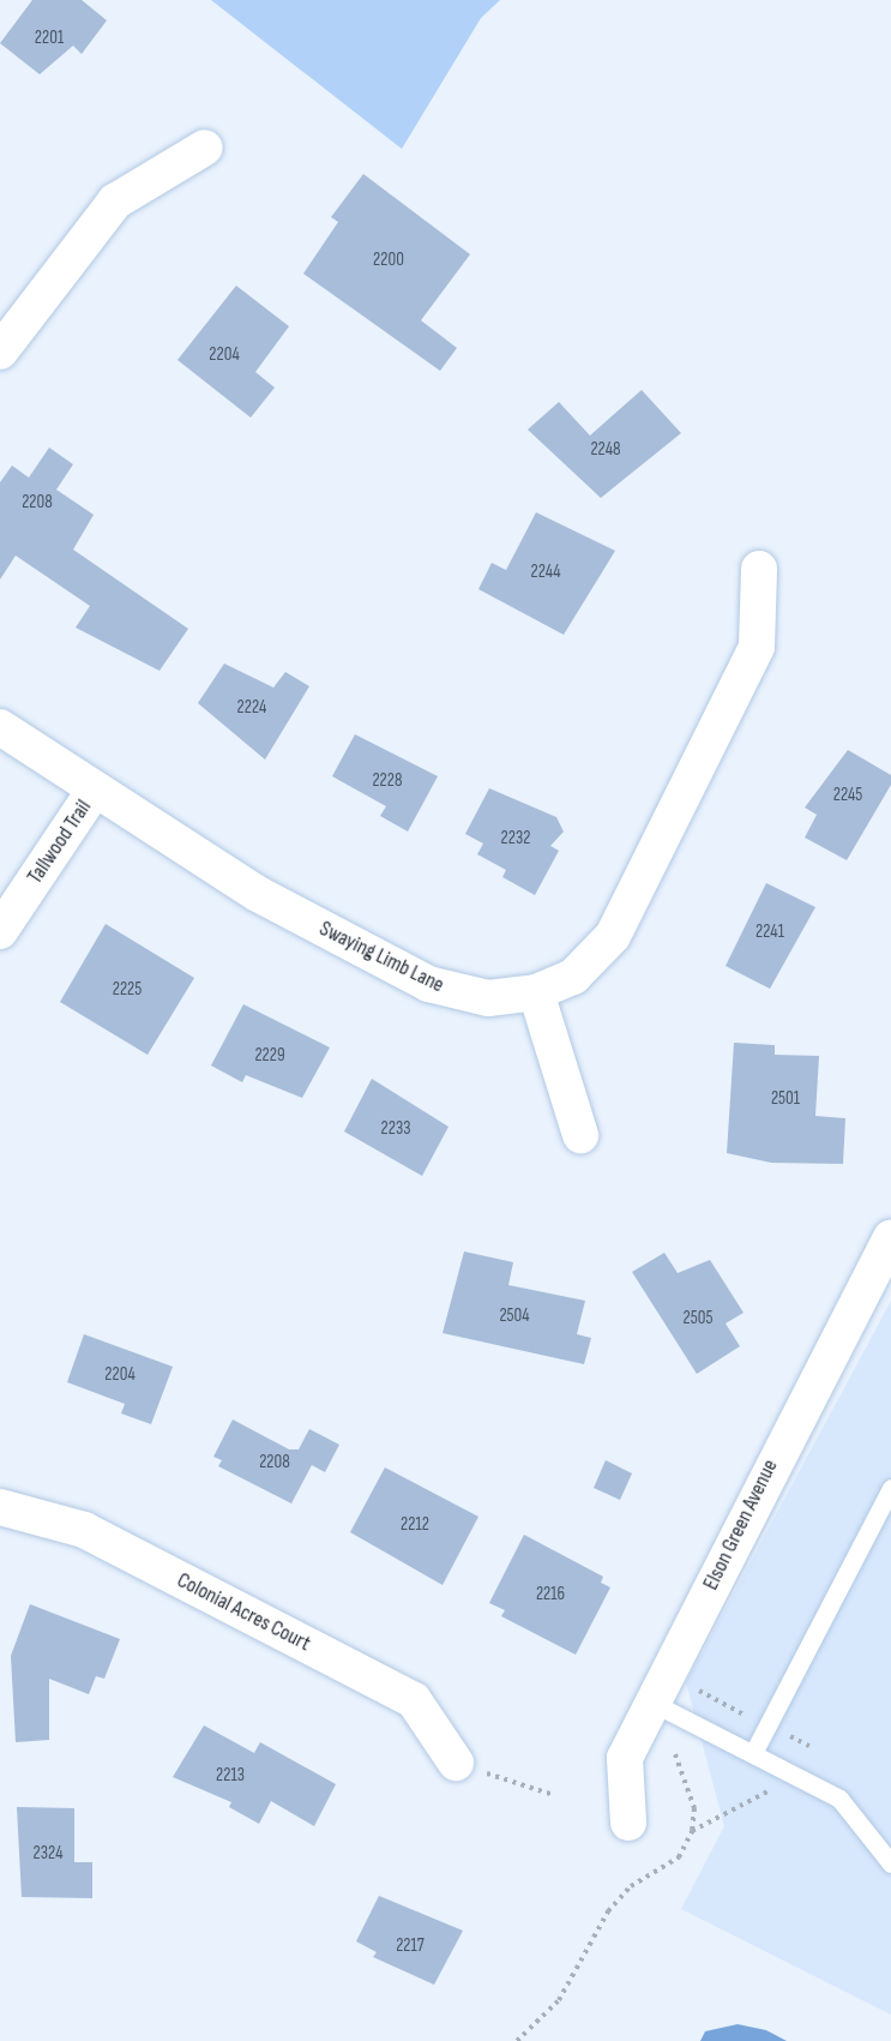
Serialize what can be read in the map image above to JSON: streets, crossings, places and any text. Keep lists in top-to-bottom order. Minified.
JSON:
{"streets":{"street":["Tallwood Trail","Swaying Limb Lane","Elson Green Avenue","Colonial Acres Court"]},"crossings":[["Tallwood Trail","Swaying Limb Lane"]],"house_numbers":["2201","2200","2204","2248","2208","2244","2224","2228","2245","2232","2241","2225","2229","2501","2233","2504","2505","2204","2208","2212","2216","2213","2324","2217"]}
